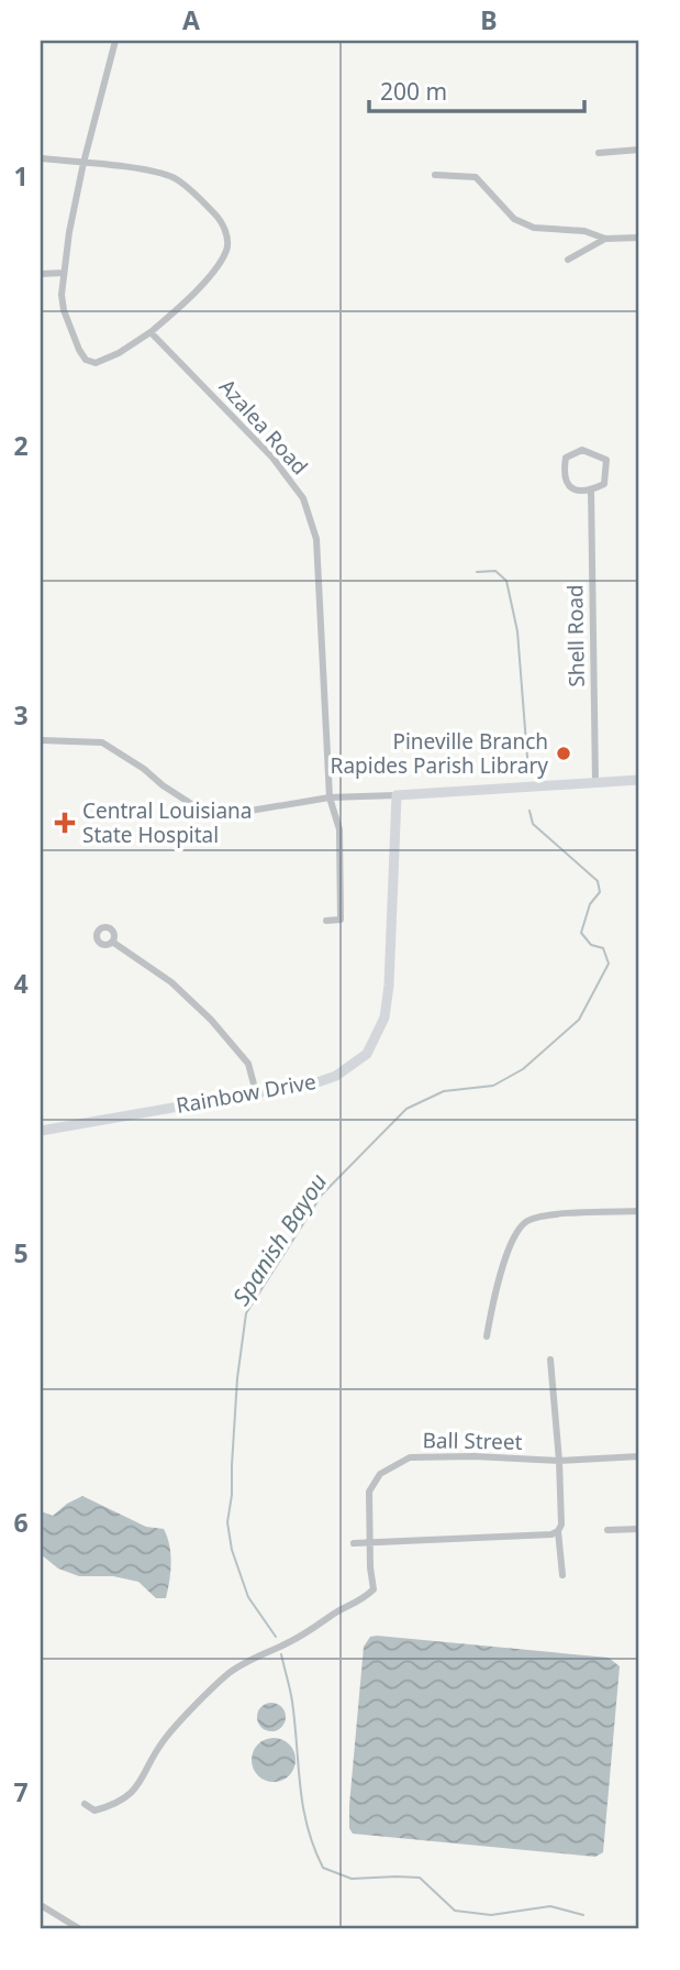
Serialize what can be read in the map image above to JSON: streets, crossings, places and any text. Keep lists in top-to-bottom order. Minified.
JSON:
{"streets":{"street":["Azalea Road","Shell Road","Rainbow Drive","Ball Street"]},"water":["Spanish Bayou"],"places":{"other":["Pineville Branch Rapides Parish Library"],"health":["Central Louisiana State Hospital"]},"scale_bar":"200 m","grid":{"columns":["A","B"],"rows":["1","2","3","4","5","6","7"]}}
